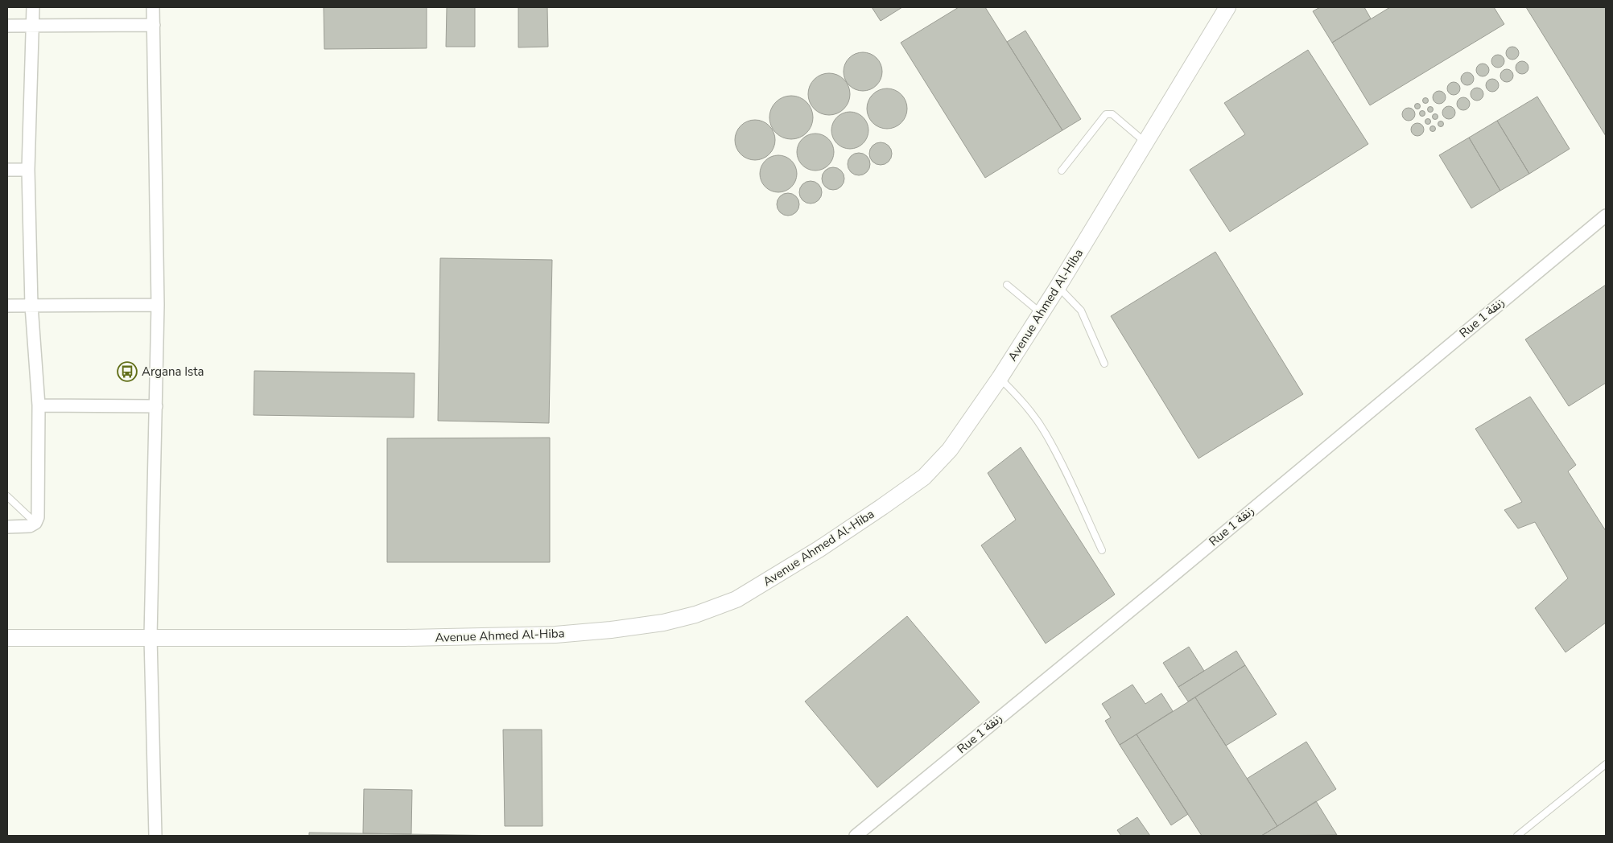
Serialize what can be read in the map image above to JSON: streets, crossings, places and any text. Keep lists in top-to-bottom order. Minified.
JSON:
{"streets":{"street":["Avenue Ahmed Al-Hiba","Rue 1 زنقة"]},"places":{"bus stop":["Argana Ista"]}}
